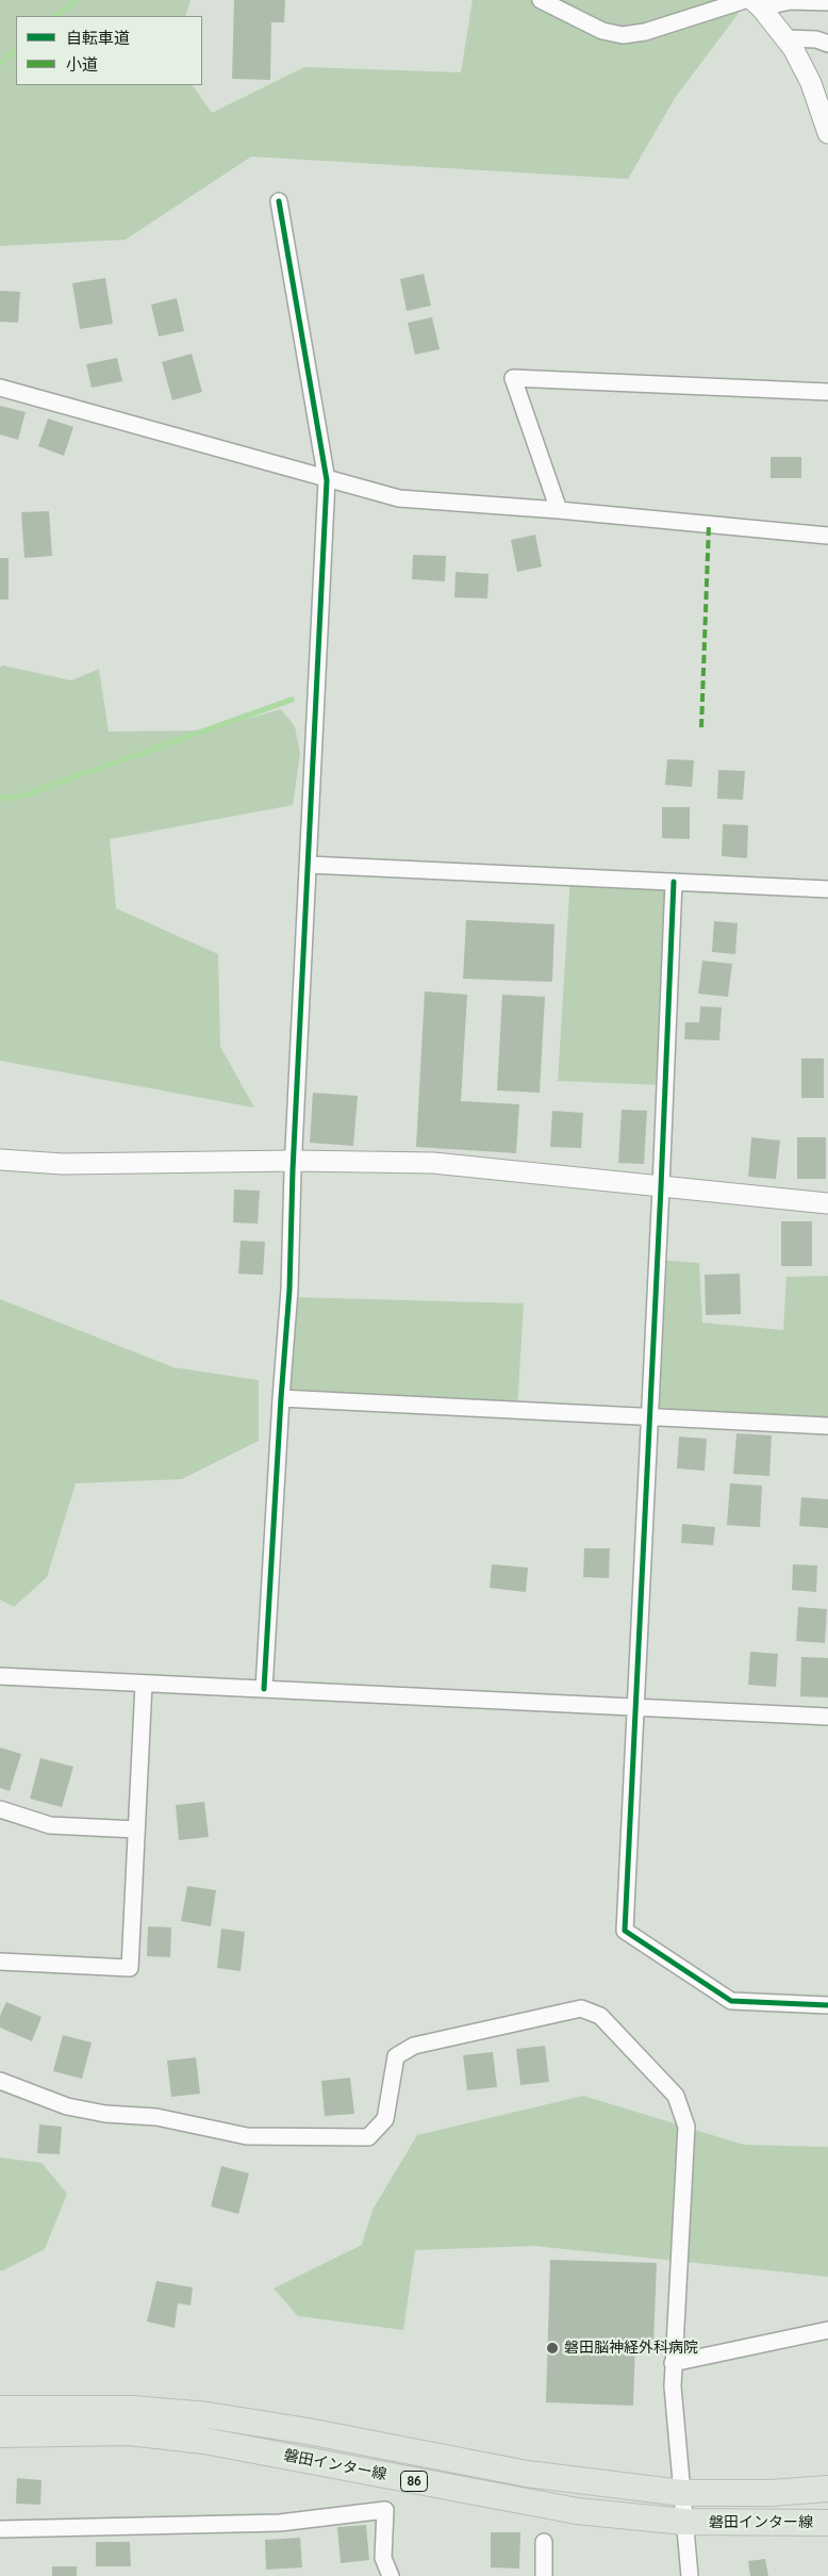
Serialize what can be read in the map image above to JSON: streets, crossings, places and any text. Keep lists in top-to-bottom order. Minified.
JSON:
{"streets":{"main road":["磐田インター線","86"]},"places":["磐田脳神経外科病院"],"legend":["自転車道","小道"]}
